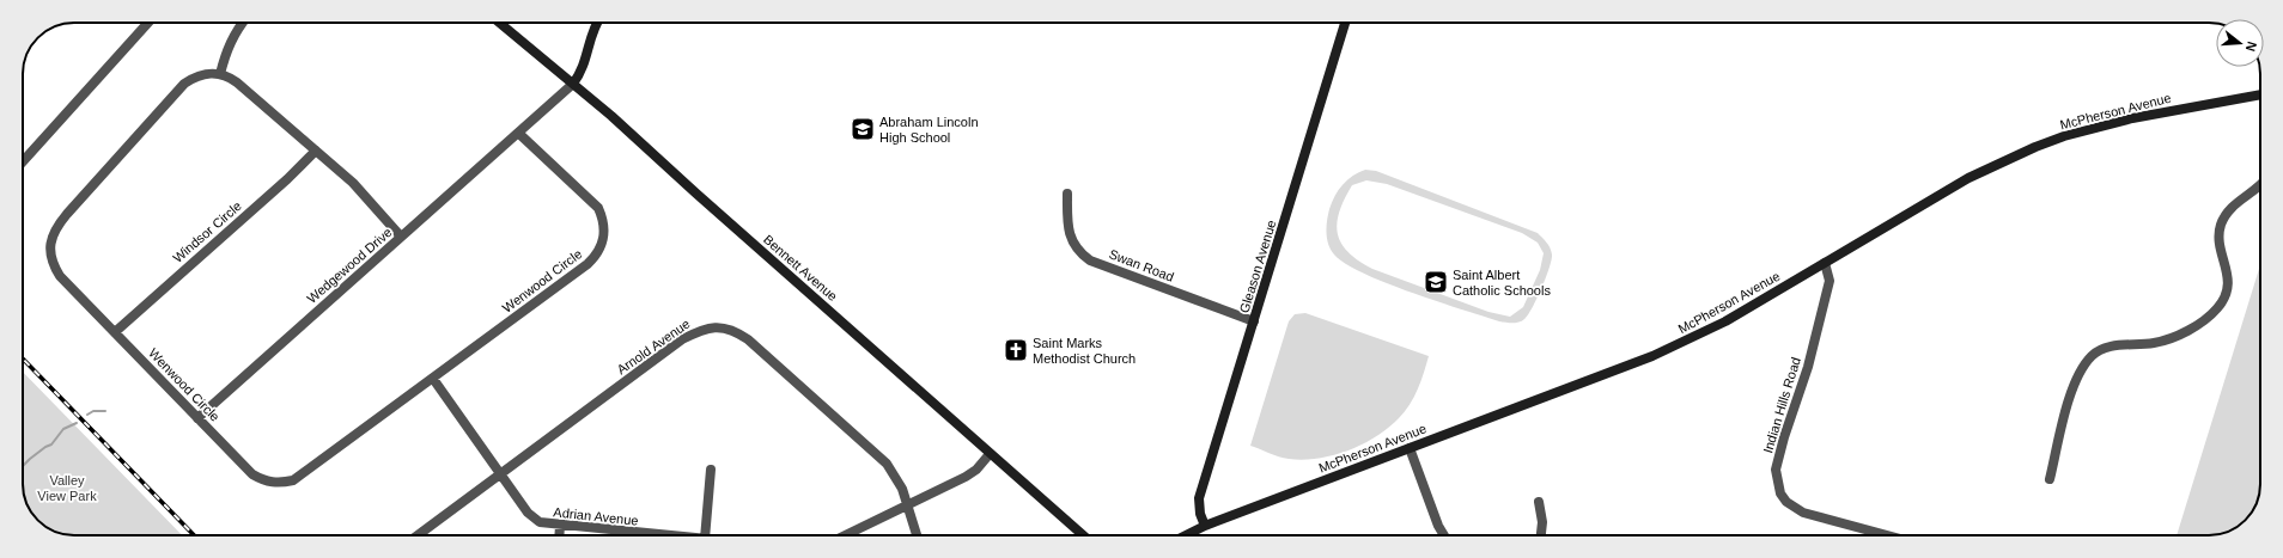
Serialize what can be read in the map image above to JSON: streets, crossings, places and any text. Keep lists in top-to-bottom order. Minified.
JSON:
{"streets":{"main road":["McPherson Avenue","Gleason Avenue","Bennett Avenue"],"street":["Windsor Circle","Wedgewood Drive","Swan Road","Wenwood Circle","Arnold Avenue","Indian Hills Road","Adrian Avenue"]},"crossings":[["McPherson Avenue","Gleason Avenue"],["McPherson Avenue","Indian Hills Road"],["Windsor Circle","Wenwood Circle"],["Wedgewood Drive","Bennett Avenue"],["Wedgewood Drive","Wenwood Circle"],["Swan Road","Gleason Avenue"],["Wenwood Circle","Adrian Avenue"],["Arnold Avenue","Adrian Avenue"]],"parks":["Valley View Park"],"places":{"school or university":["Abraham Lincoln High School","Saint Albert Catholic Schools"],"church":["Saint Marks Methodist Church"]},"north":"right"}
